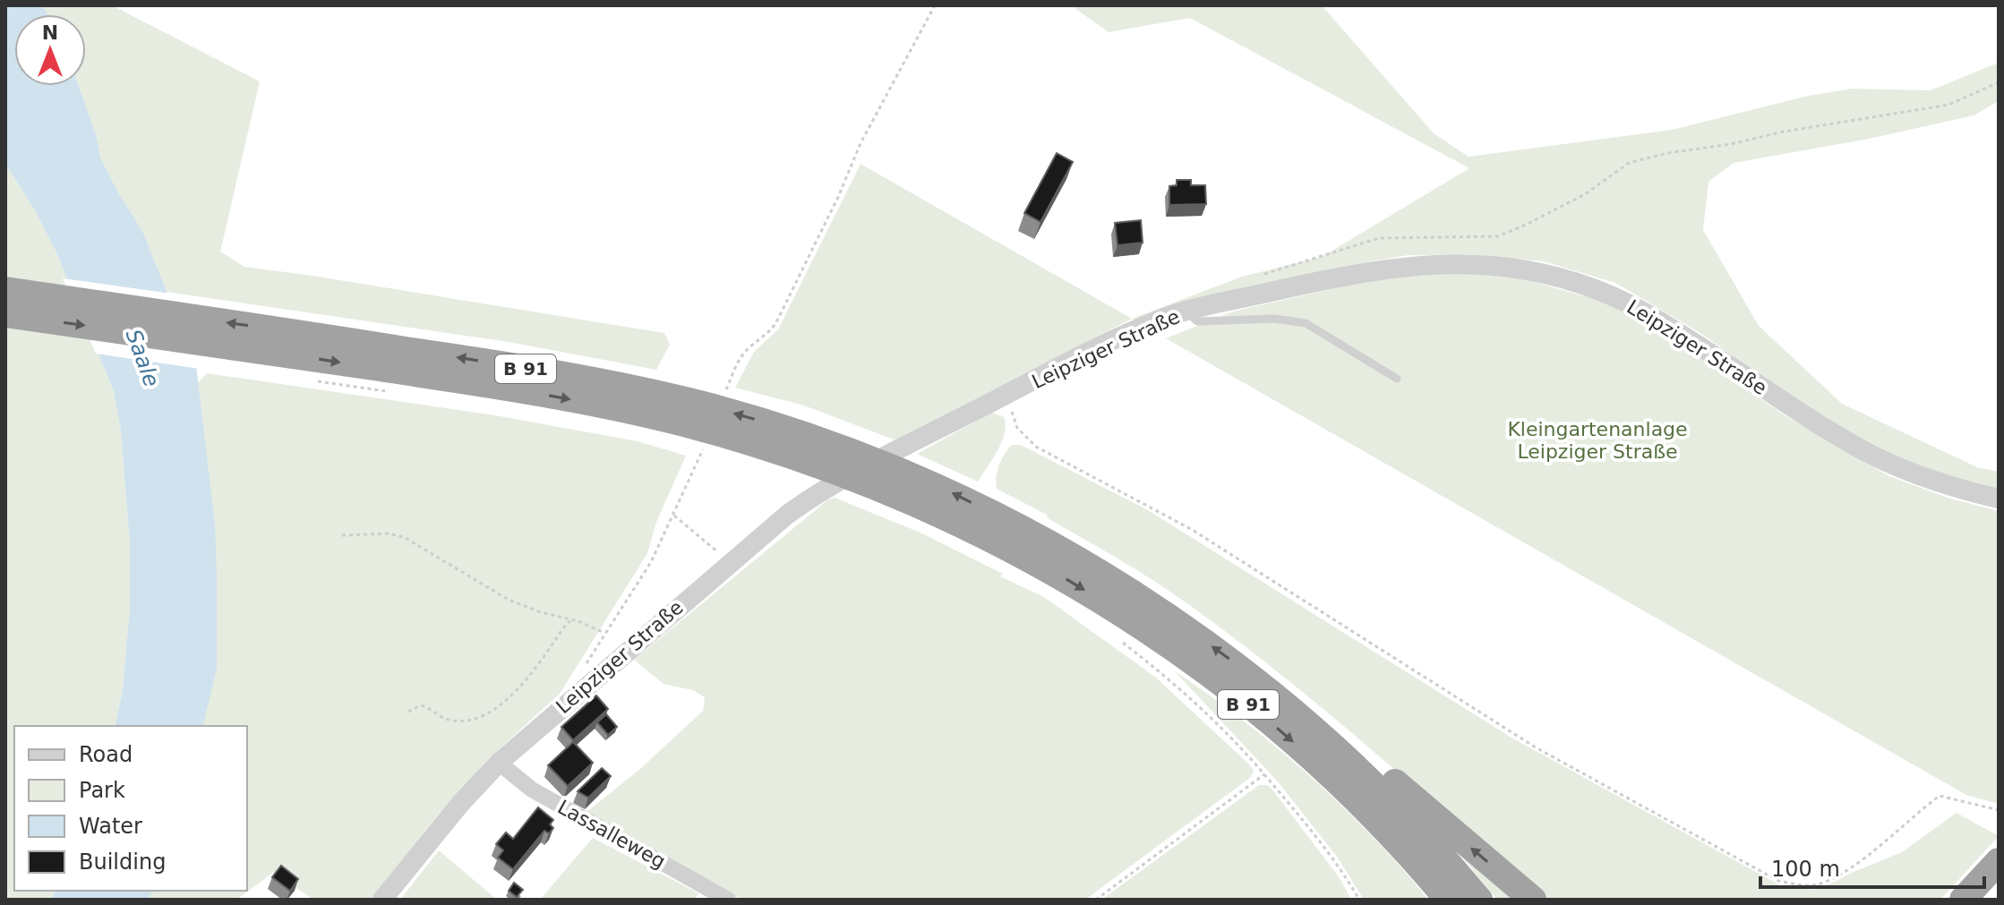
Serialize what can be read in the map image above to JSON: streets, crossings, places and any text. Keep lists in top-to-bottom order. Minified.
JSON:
{"streets":{"highway":["B 91"],"street":["Leipziger Straße","Lassalleweg"]},"crossings":[["Leipziger Straße","Lassalleweg"]],"water":["Saale"],"parks":["Kleingartenanlage Leipziger Straße"],"legend":["Road","Park","Water","Building"],"scale_bar":"100 m","north":"top"}
